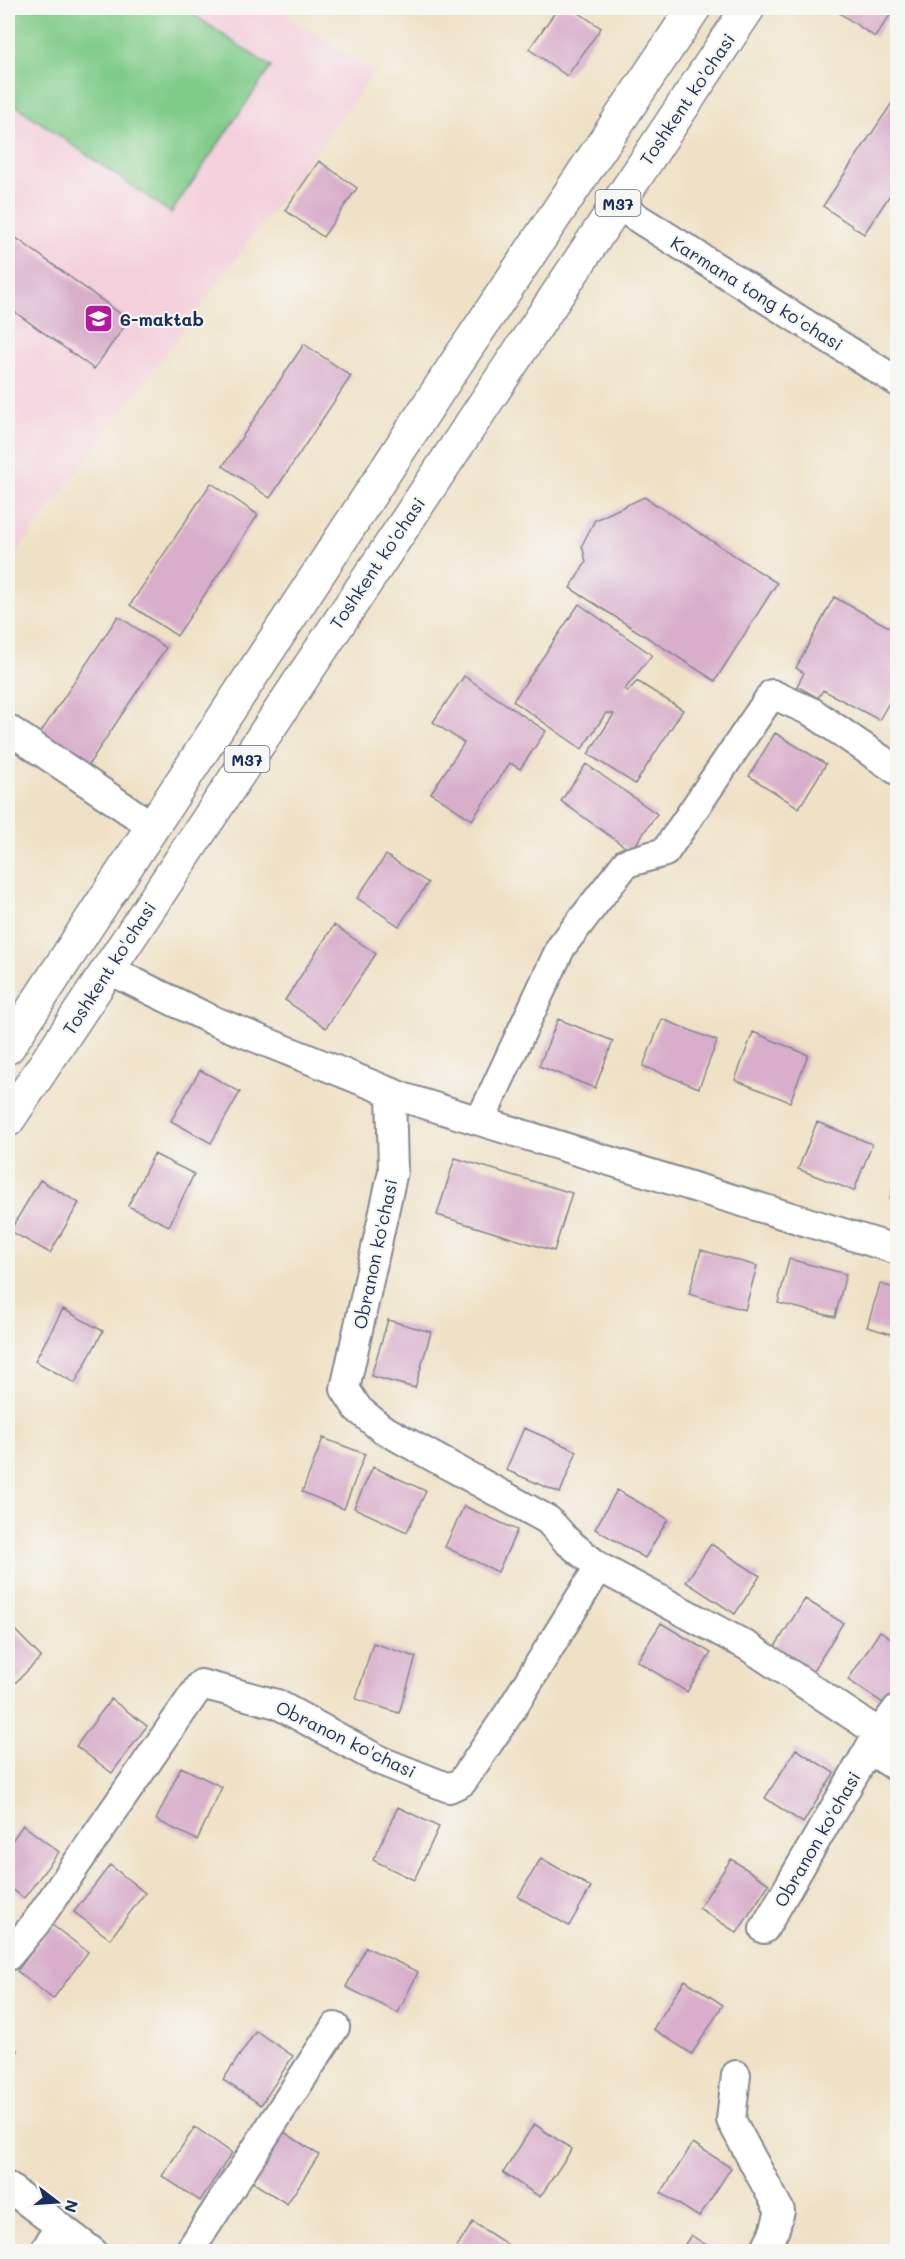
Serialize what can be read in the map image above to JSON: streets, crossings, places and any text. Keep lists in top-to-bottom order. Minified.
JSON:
{"streets":{"highway":["Toshkent ko'chasi","M37"],"street":["Karmana tong ko'chasi","Obranon ko'chasi"]},"crossings":[["Toshkent ko'chasi","Karmana tong ko'chasi"]],"places":{"school or university":["6-maktab"]},"north":"right"}
